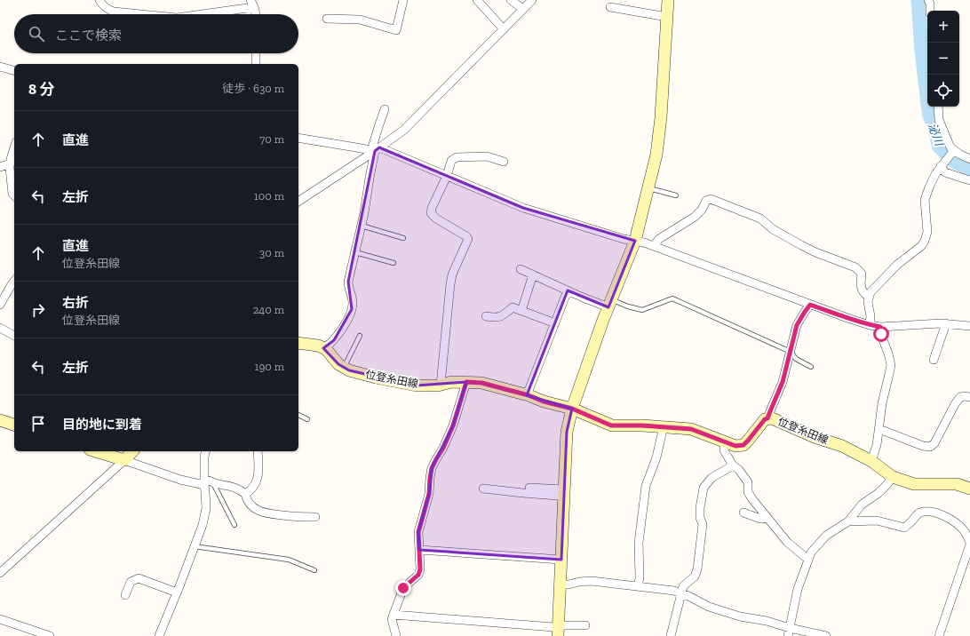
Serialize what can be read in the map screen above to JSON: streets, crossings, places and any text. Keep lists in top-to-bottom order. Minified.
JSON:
{"streets":{"main road":["位登糸田線"]},"water":["泌川"],"page":{"map_buttons":["+","−"],"search":"ここで検索","heading":["8 分","徒歩 · 630 m"],"list":[["直進","70 m"],["左折","100 m"],["直進","位登糸田線","30 m"],["右折","位登糸田線","240 m"],["左折","190 m"],"目的地に到着"]}}
